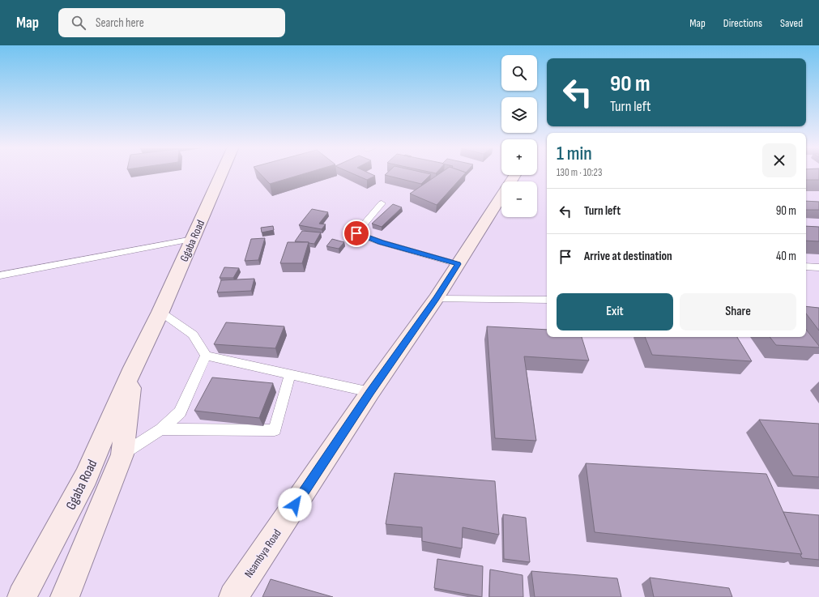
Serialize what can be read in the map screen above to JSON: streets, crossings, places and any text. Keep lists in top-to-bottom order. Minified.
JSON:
{"streets":{"main road":["Ggaba Road","Nsambya Road"]},"page":{"header":"Map","search":"Search here","nav":["Map","Directions","Saved"],"map_buttons":["+","−"],"turn":["90 m","Turn left"],"heading":["1 min","130 m · 10:23"],"list":[{"name":"Turn left","value":"90 m"},{"name":"Arrive at destination","value":"40 m"}],"buttons":["Exit","Share"]}}
